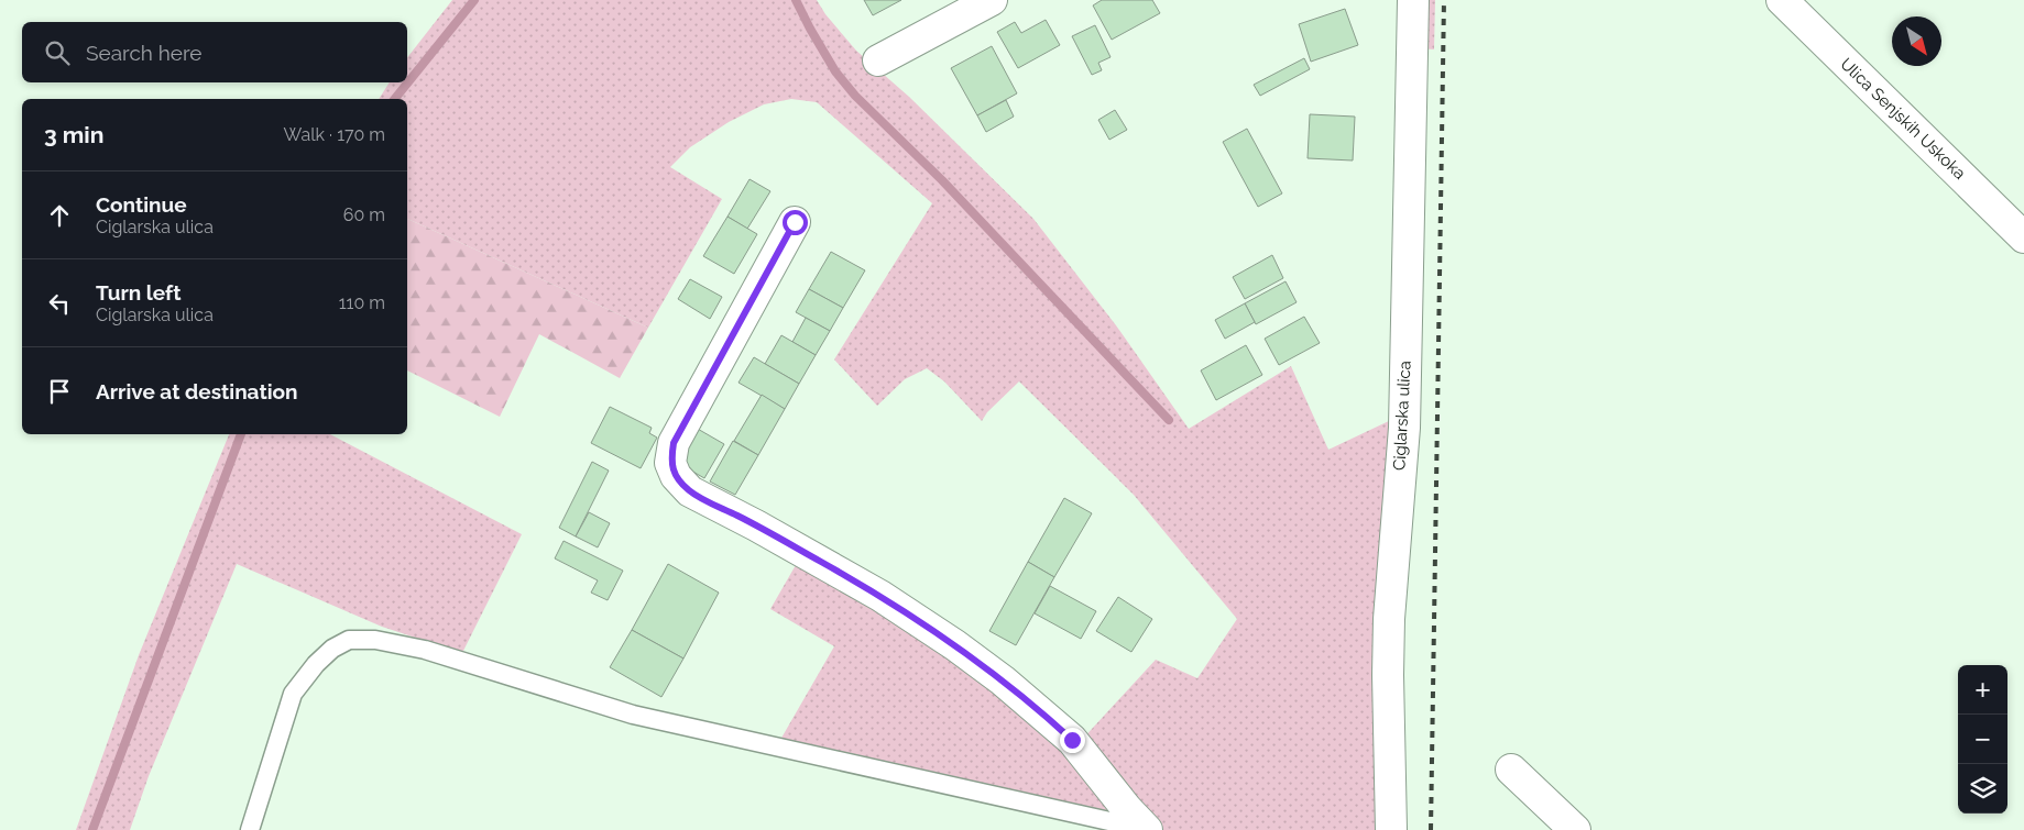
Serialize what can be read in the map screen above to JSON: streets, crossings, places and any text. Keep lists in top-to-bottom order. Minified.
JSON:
{"streets":{"street":["Ulica Senjskih Uskoka","Ciglarska ulica"]},"north":"bottom right","page":{"search":"Search here","heading":["3 min","Walk · 170 m"],"list":[["Continue","Ciglarska ulica","60 m"],["Turn left","Ciglarska ulica","110 m"],"Arrive at destination"],"map_buttons":["+","−"]}}
